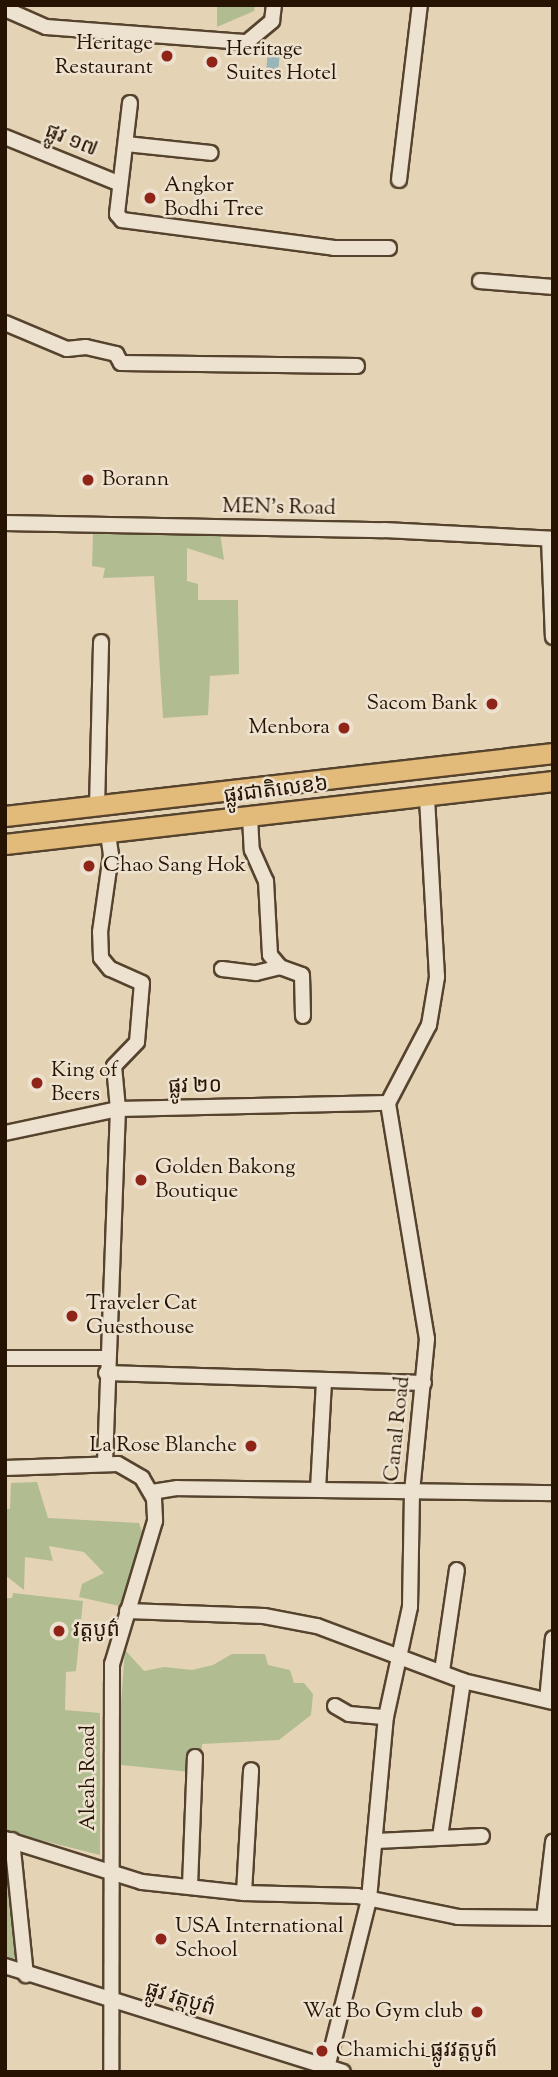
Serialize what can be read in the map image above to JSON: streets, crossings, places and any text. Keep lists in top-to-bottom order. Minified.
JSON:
{"streets":{"main road":["ផ្លូវជាតិលេខ៦"],"street":["ផ្លូវ ១៧","MEN's Road","ផ្លូវ ២០","Canal Road","Aleah Road","ផ្លូវ វត្តបូព៌"]},"crossings":[["ផ្លូវ ២០","Canal Road"],["Canal Road","ផ្លូវ វត្តបូព៌"],["Aleah Road","ផ្លូវ វត្តបូព៌"]],"places":["Heritage Restaurant","Heritage Suites Hotel","Angkor Bodhi Tree","Borann","Sacom Bank","Menbora","Chao Sang Hok","King of Beers","Golden Bakong Boutique","Traveler Cat Guesthouse","La Rose Blanche","វត្តបូព៌","USA International School","Wat Bo Gym club","Chamichi_ផ្លូវវត្តបូព៍"]}
